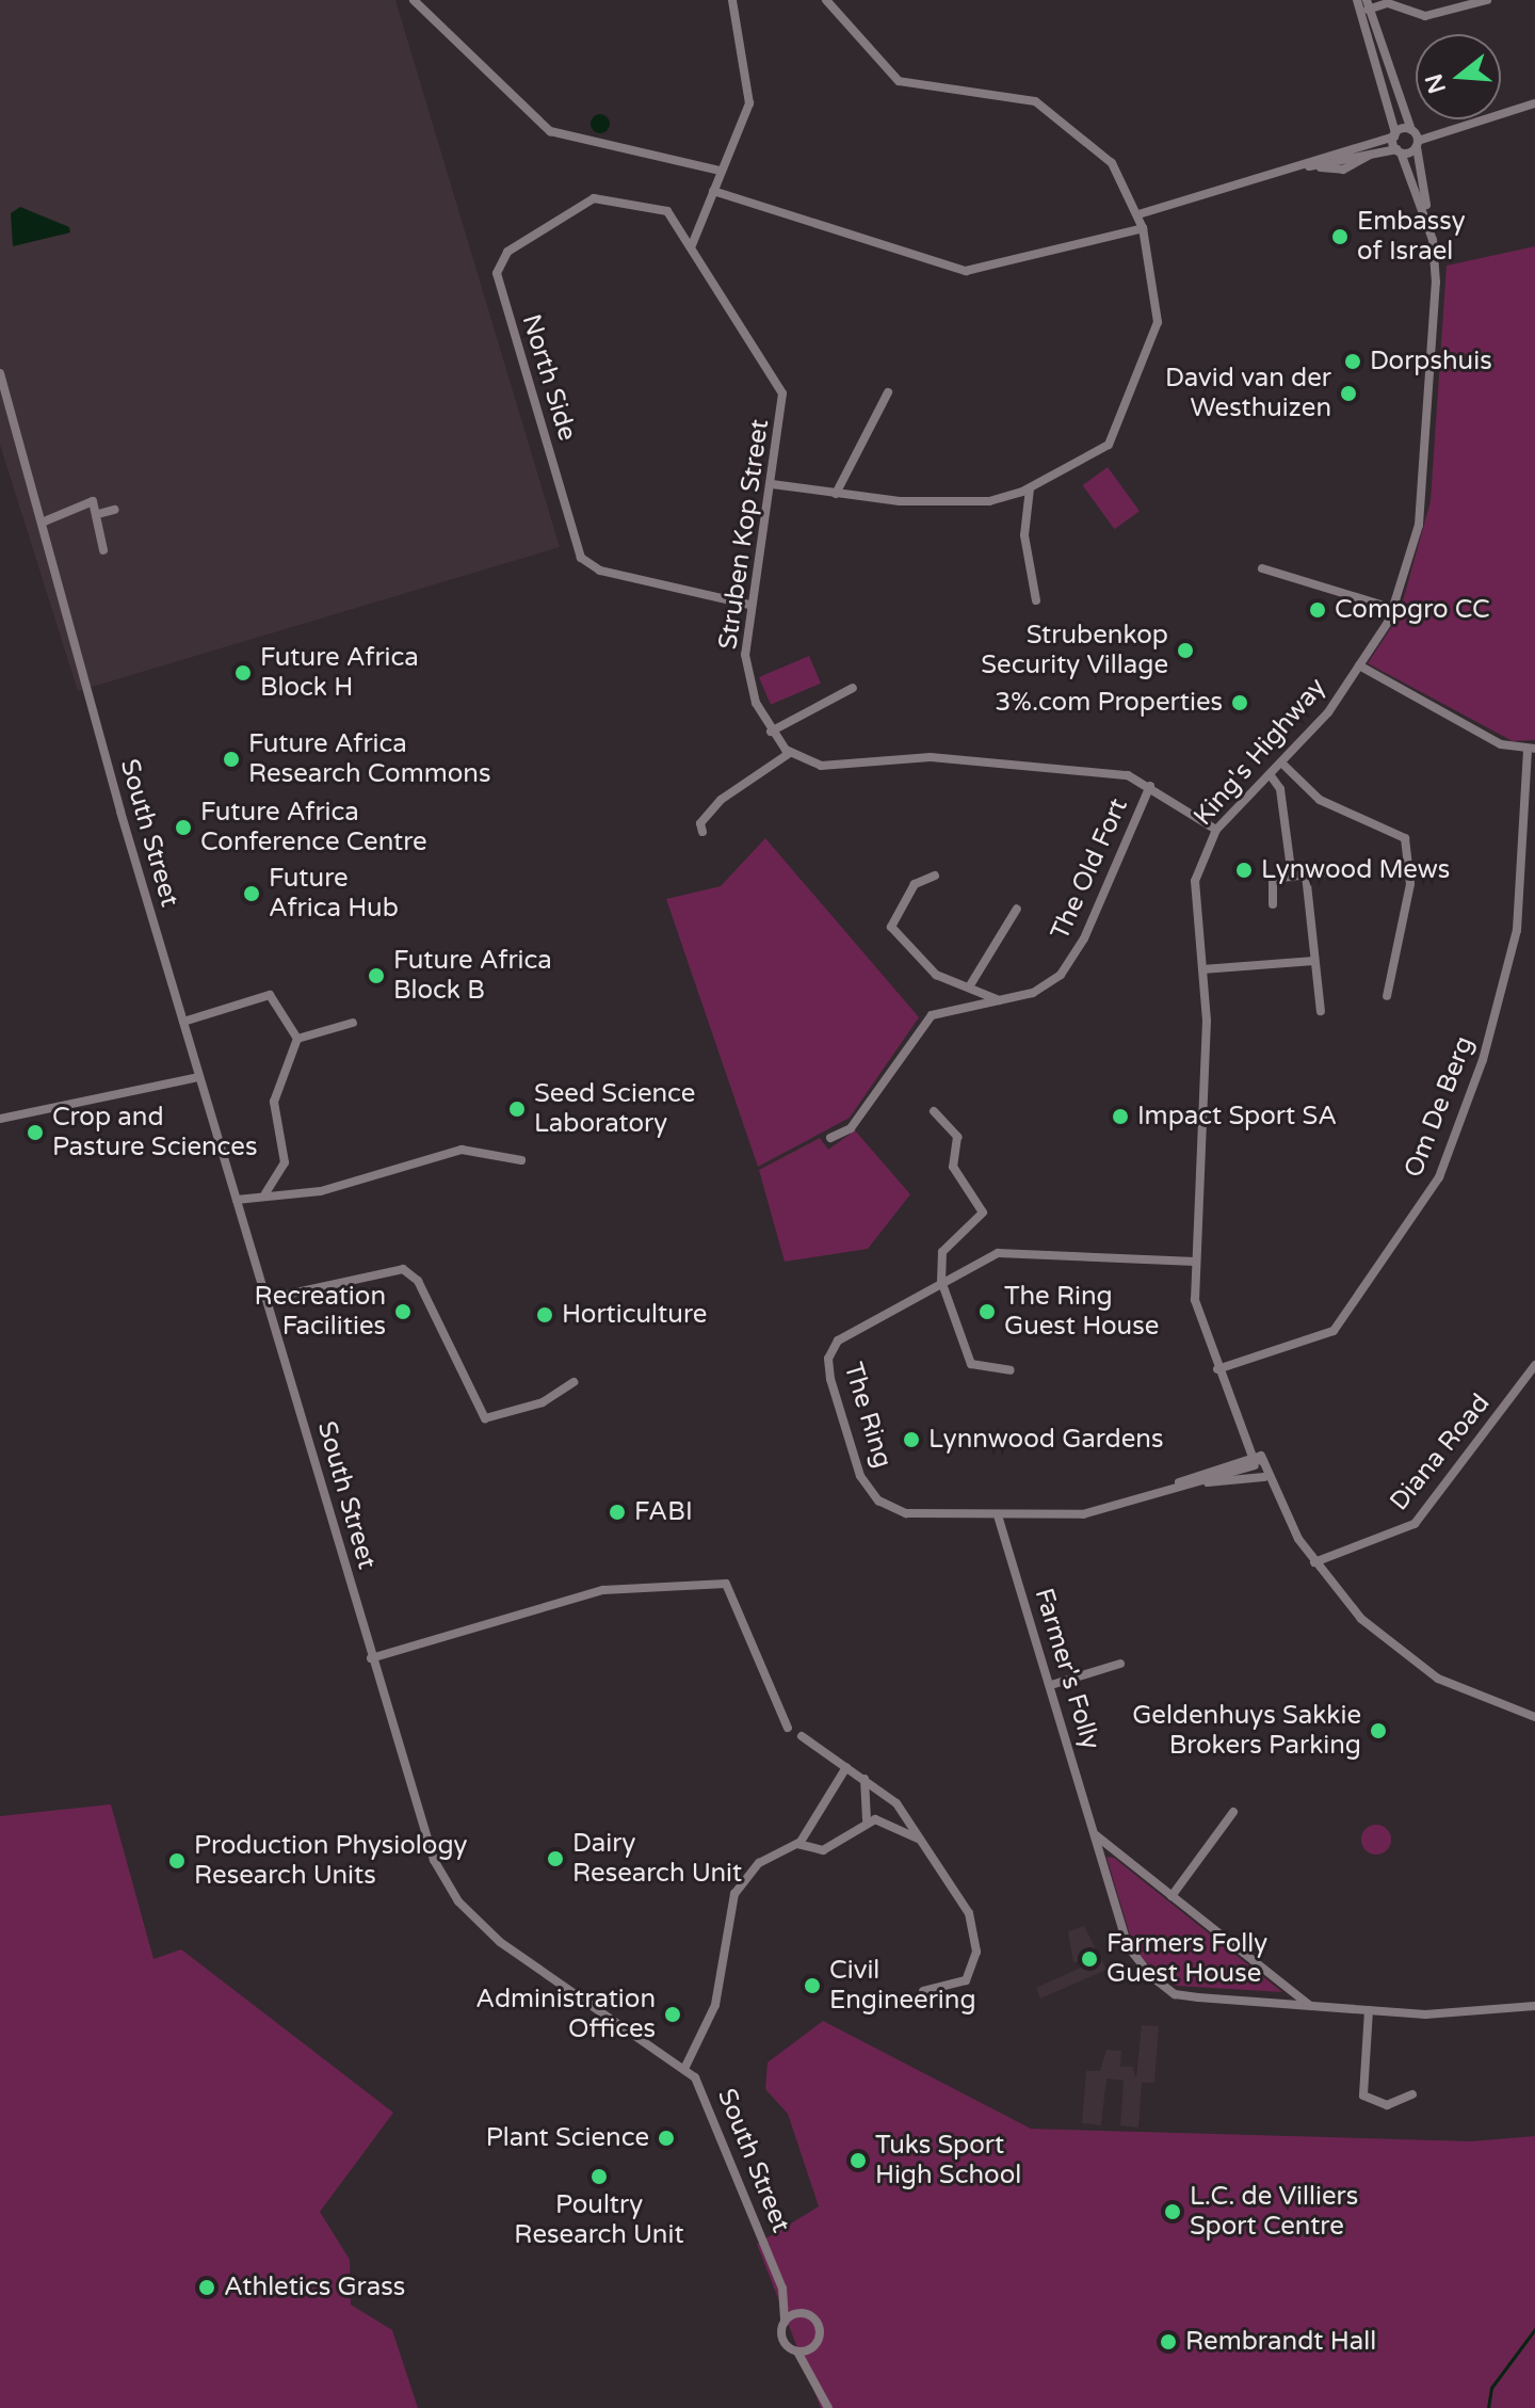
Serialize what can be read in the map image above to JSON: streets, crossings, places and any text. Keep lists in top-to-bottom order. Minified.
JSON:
{"streets":{"street":["North Side","Struben Kop Street","King's Highway","South Street","The Old Fort","Om De Berg","The Ring","Diana Road","Farmer's Folly"]},"crossings":[["North Side","Struben Kop Street"],["Struben Kop Street","King's Highway"],["Struben Kop Street","The Old Fort"],["King's Highway","Om De Berg"],["King's Highway","The Ring"],["King's Highway","Diana Road"],["The Ring","Farmer's Folly"]],"places":["Embassy of Israel","Dorpshuis","David van der Westhuizen","Compgro CC","Strubenkop Security Village","Future Africa Block H","3%.com Properties","Future Africa Research Commons","Future Africa Conference Centre","Lynwood Mews","Future Africa Hub","Future Africa Block B","Seed Science Laboratory","Impact Sport SA","Crop and Pasture Sciences","Recreation Facilities","The Ring Guest House","Horticulture","Lynnwood Gardens","FABI","Geldenhuys Sakkie Brokers Parking","Dairy Research Unit","Production Physiology Research Units","Farmers Folly Guest House","Civil Engineering","Administration Offices","Plant Science","Tuks Sport High School","Poultry Research Unit","L.C. de Villiers Sport Centre","Athletics Grass","Rembrandt Hall"],"north":"left"}
